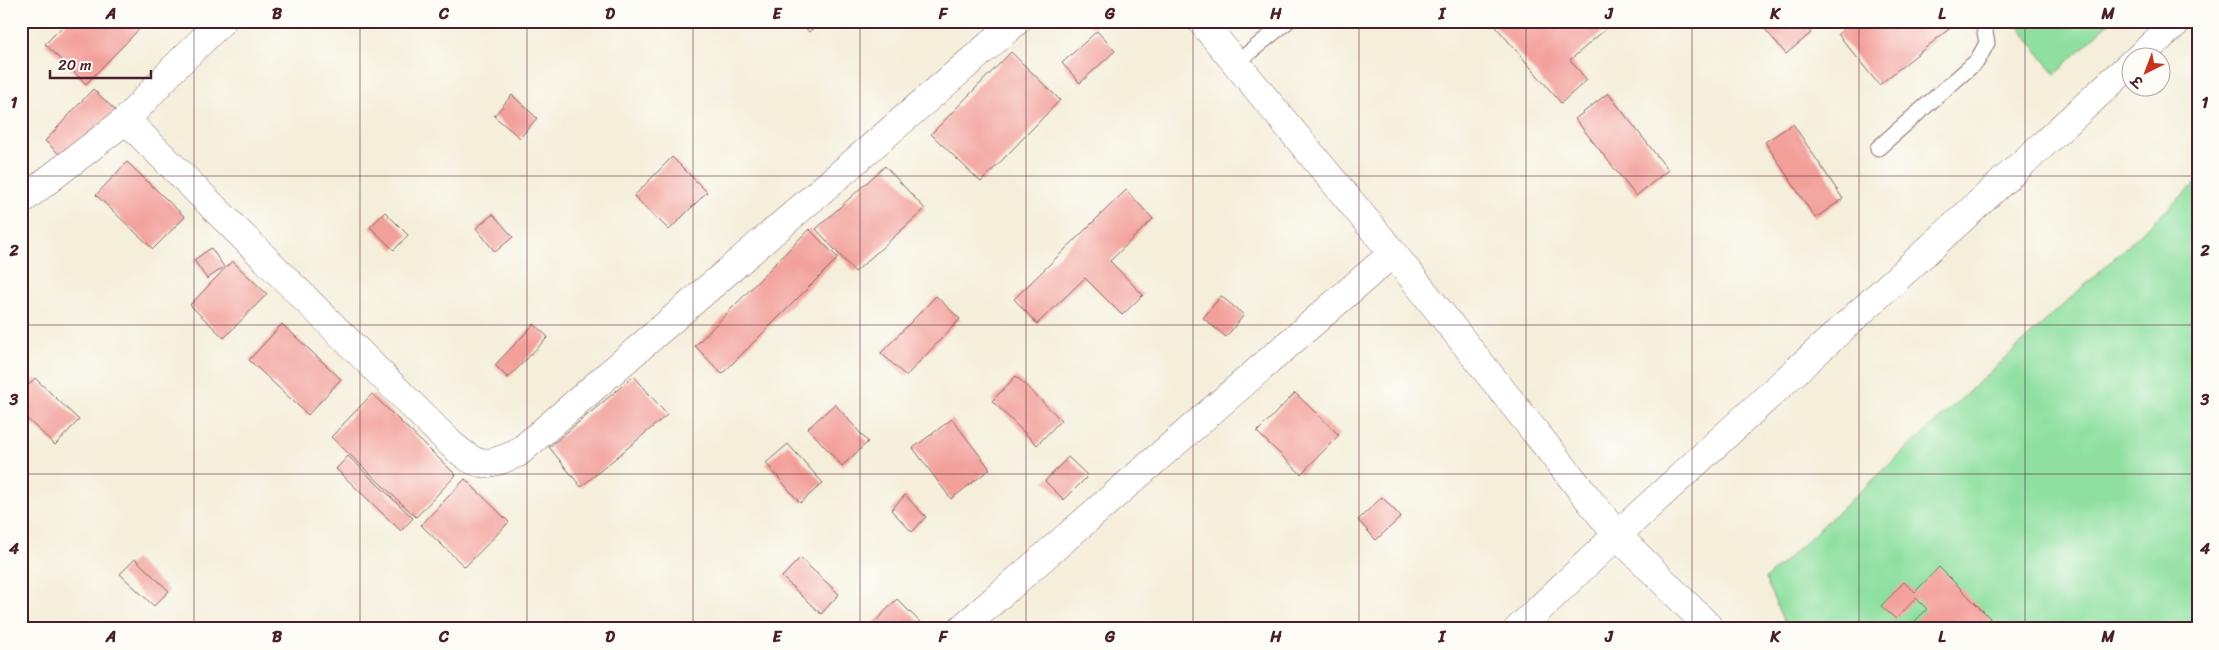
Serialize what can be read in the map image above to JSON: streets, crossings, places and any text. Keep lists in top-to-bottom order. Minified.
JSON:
{"scale_bar":"20 m","north":"bottom left","grid":{"columns":["A","B","C","D","E","F","G","H","I","J","K","L","M"],"rows":["1","2","3","4"]}}
